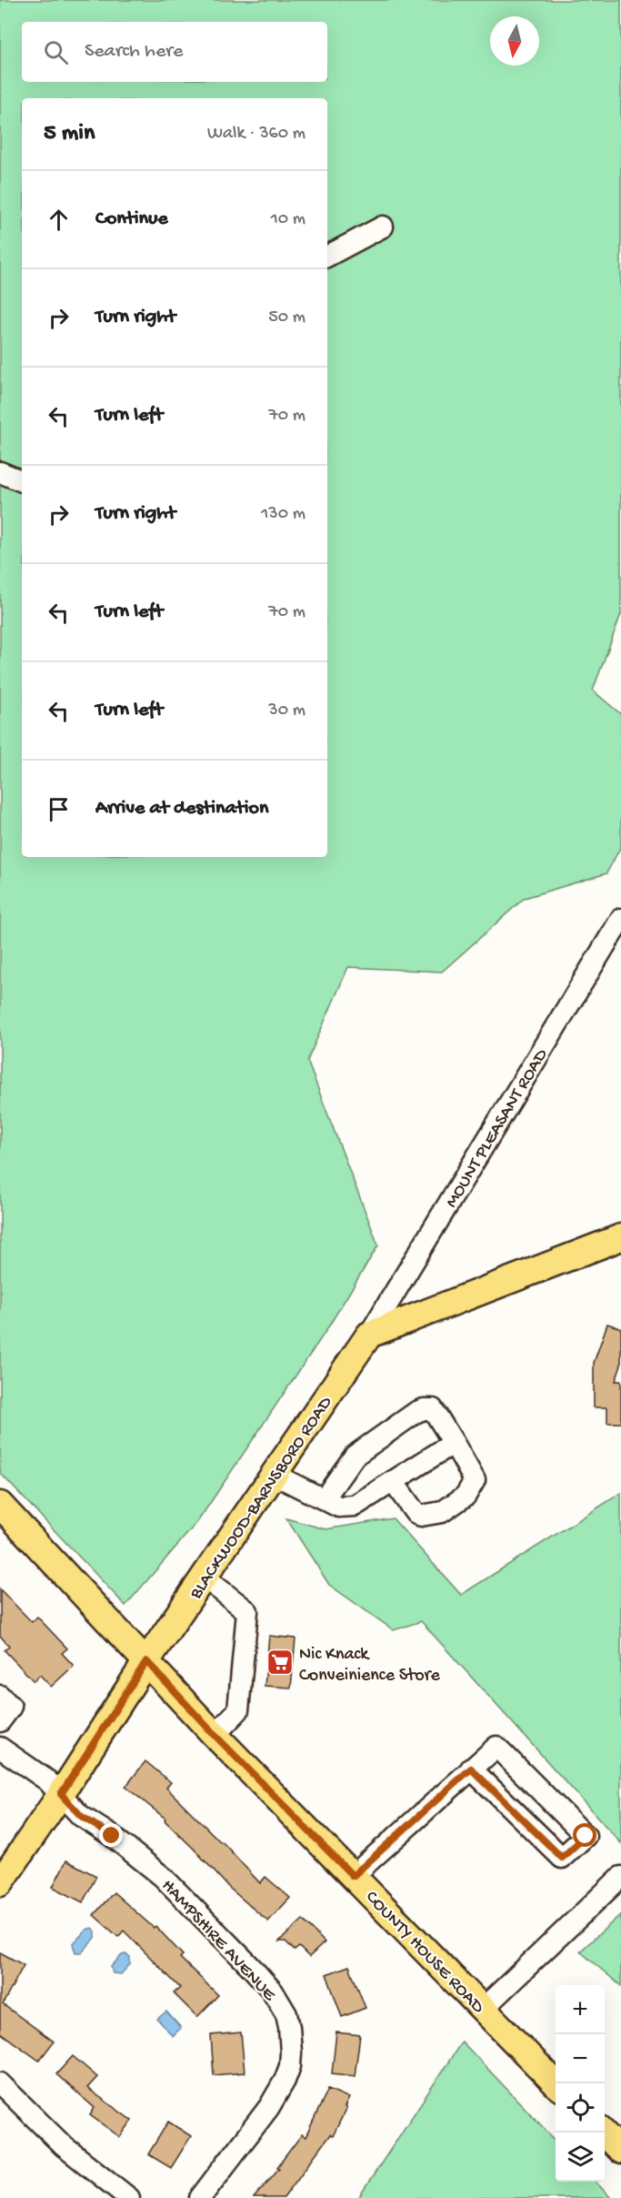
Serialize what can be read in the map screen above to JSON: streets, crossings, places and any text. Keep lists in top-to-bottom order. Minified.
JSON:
{"streets":{"main road":["BLACKWOOD-BARNSBORO ROAD","COUNTY HOUSE ROAD"],"street":["MOUNT PLEASANT ROAD","HAMPSHIRE AVENUE"]},"crossings":[["MOUNT PLEASANT ROAD","BLACKWOOD-BARNSBORO ROAD"],["BLACKWOOD-BARNSBORO ROAD","HAMPSHIRE AVENUE"],["BLACKWOOD-BARNSBORO ROAD","COUNTY HOUSE ROAD"]],"places":{"supermarket":["Nic Knack Conveinience Store"]},"north":"bottom","page":{"search":"Search here","heading":["5 min","Walk · 360 m"],"list":[["Continue","10 m"],["Turn right","50 m"],["Turn left","70 m"],["Turn right","130 m"],["Turn left","70 m"],["Turn left","30 m"],"Arrive at destination"],"map_buttons":["+","−"]}}
